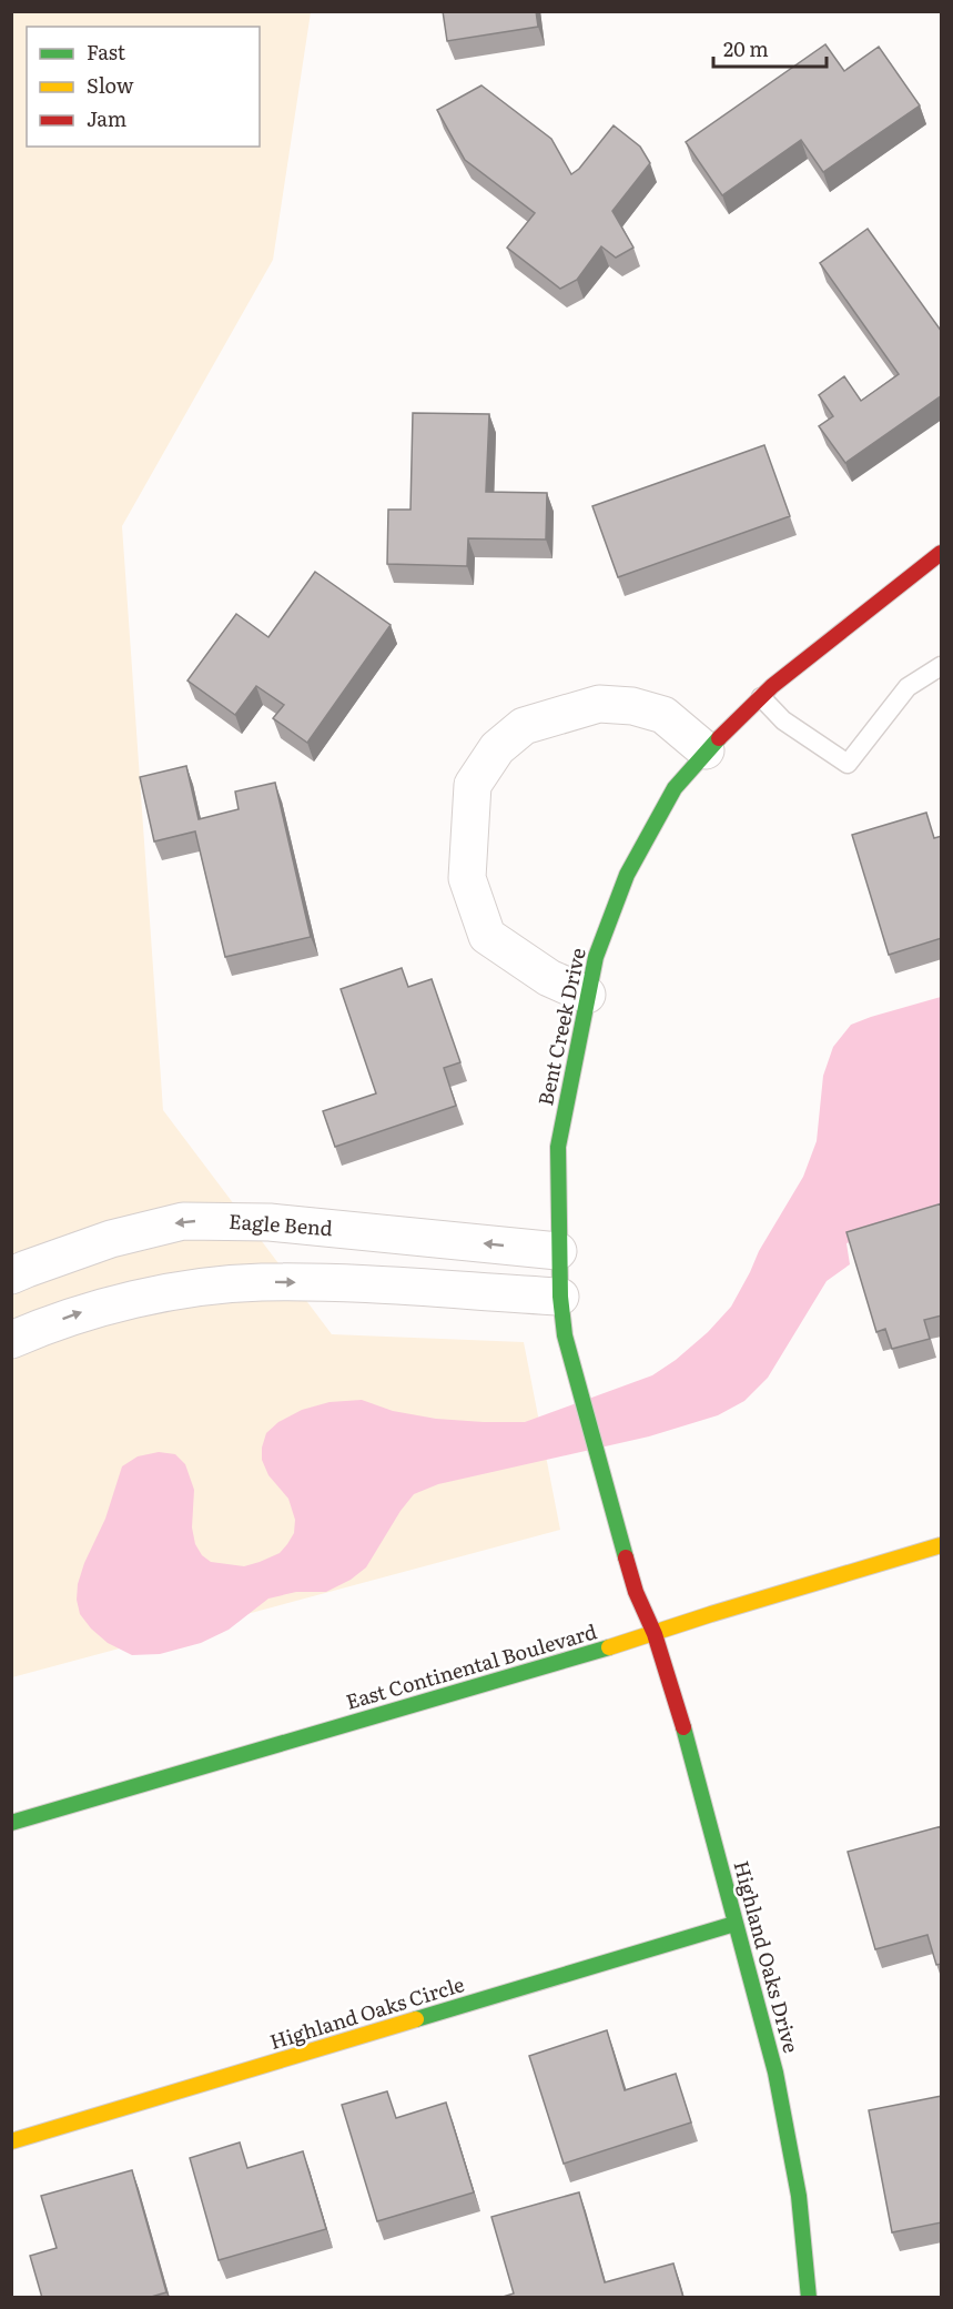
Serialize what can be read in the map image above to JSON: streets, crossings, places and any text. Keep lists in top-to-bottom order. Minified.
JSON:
{"streets":{"street":["Bent Creek Drive","Eagle Bend","East Continental Boulevard","Highland Oaks Drive","Highland Oaks Circle"]},"crossings":[["Bent Creek Drive","Eagle Bend"],["Bent Creek Drive","East Continental Boulevard"],["Bent Creek Drive","Highland Oaks Drive"],["East Continental Boulevard","Highland Oaks Drive"],["Highland Oaks Drive","Highland Oaks Circle"]],"legend":["Fast","Slow","Jam"],"scale_bar":"20 m"}
